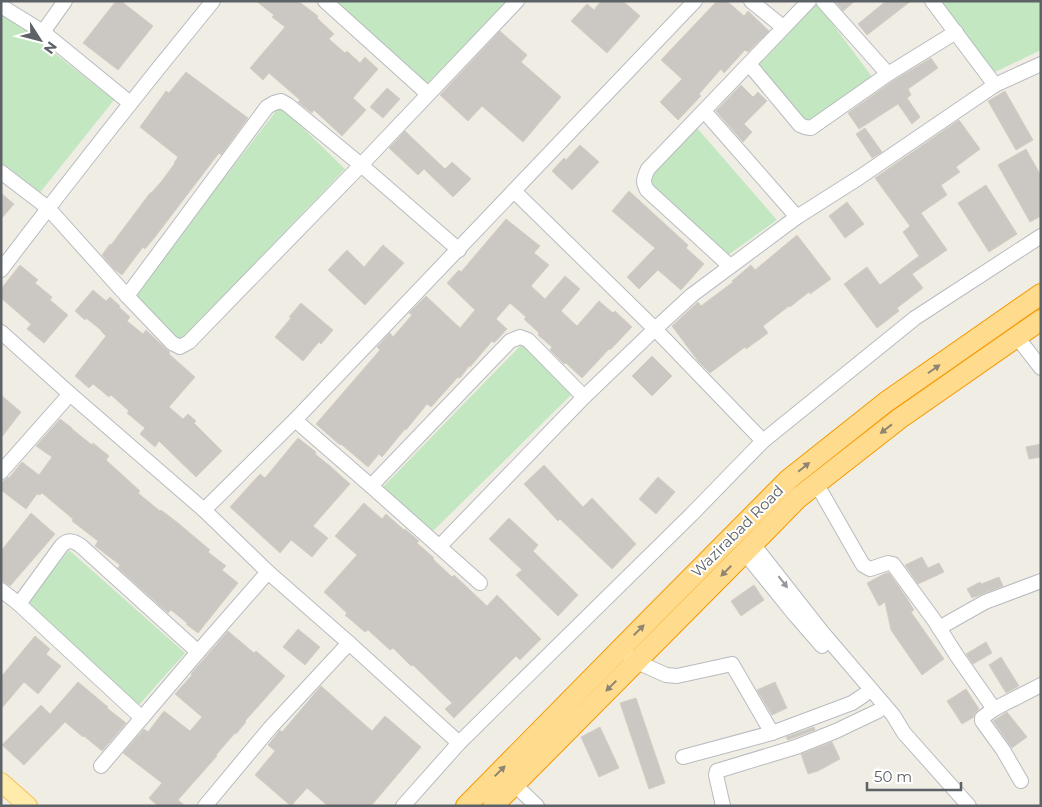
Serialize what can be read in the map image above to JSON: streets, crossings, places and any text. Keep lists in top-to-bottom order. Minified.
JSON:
{"streets":{"highway":["Wazirabad Road"]},"scale_bar":"50 m","north":"bottom right"}
